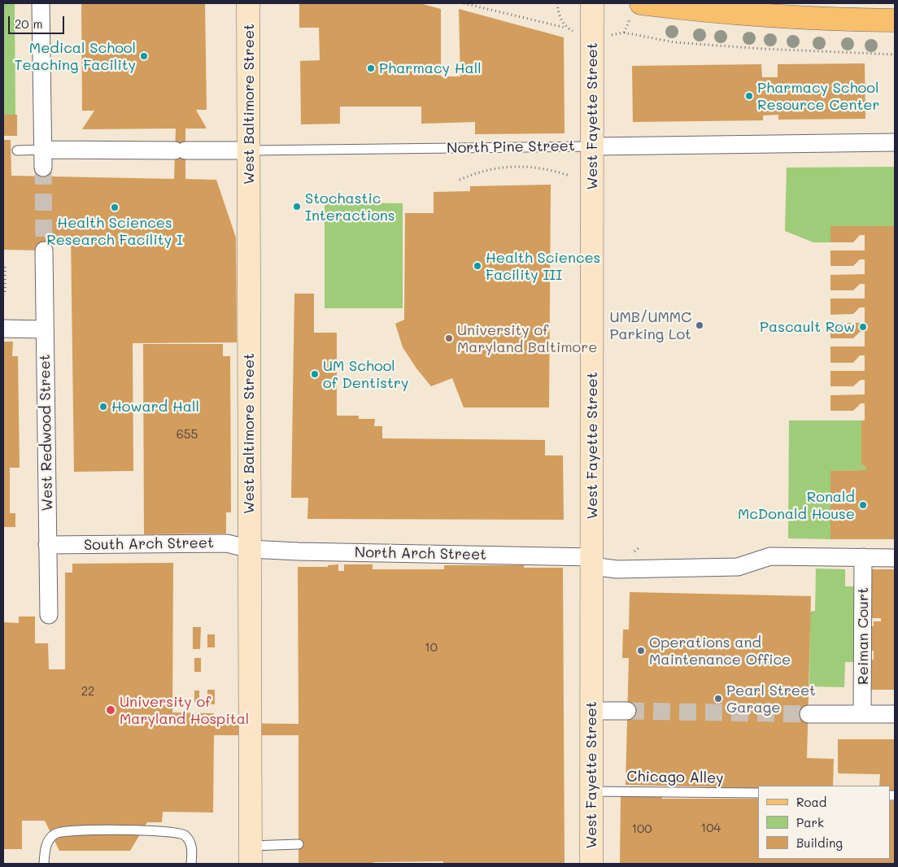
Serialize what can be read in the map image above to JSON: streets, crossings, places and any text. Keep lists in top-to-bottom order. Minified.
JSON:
{"streets":{"main road":["West Baltimore Street","West Fayette Street"],"street":["North Pine Street","West Redwood Street","South Arch Street","North Arch Street","Reiman Court"],"lane":["Chicago Alley"]},"crossings":[["West Baltimore Street","North Pine Street"],["West Baltimore Street","South Arch Street"],["West Baltimore Street","North Arch Street"],["West Fayette Street","North Pine Street"],["West Fayette Street","North Arch Street"],["West Fayette Street","Chicago Alley"],["West Redwood Street","South Arch Street"],["South Arch Street","North Arch Street"],["North Arch Street","Reiman Court"]],"places":["Medical School Teaching Facility","Pharmacy Hall","Pharmacy School Resource Center","Stochastic Interactions","Health Sciences Research Facility I","Health Sciences Facility III","UMB/UMMC Parking Lot","Pascault Row","University of Maryland Baltimore","UM School of Dentistry","Howard Hall","Ronald McDonald House","Operations and Maintenance Office","Pearl Street Garage","University of Maryland Hospital"],"house_numbers":["655","10","22","104","100"],"legend":["Road","Park","Building"],"scale_bar":"20 m"}
